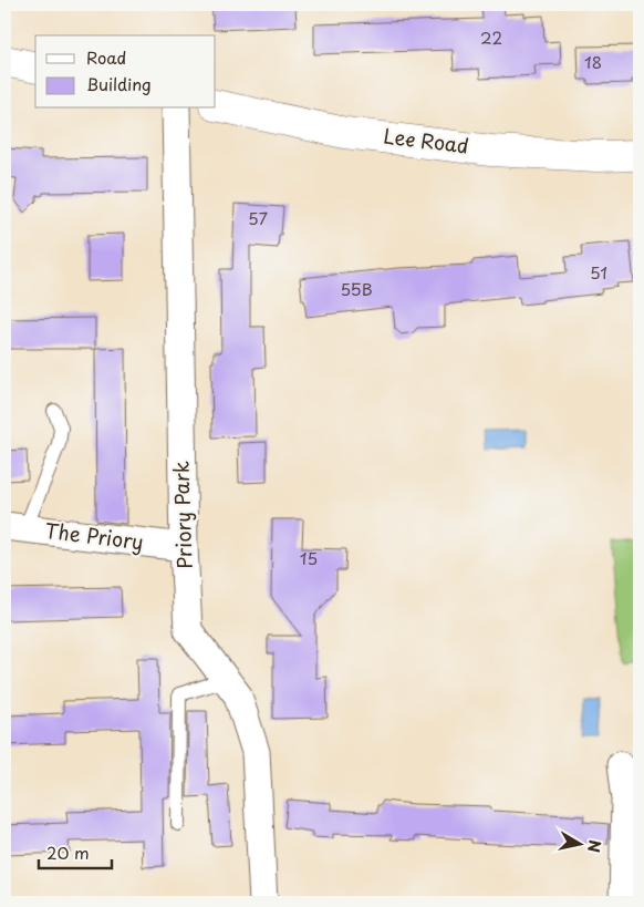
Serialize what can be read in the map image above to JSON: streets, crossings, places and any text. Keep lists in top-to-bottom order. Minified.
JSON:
{"streets":{"main road":["Lee Road"],"street":["Priory Park","The Priory"]},"crossings":[["Priory Park","The Priory"]],"house_numbers":["22","18","57","51","55B","15"],"legend":["Road","Building"],"scale_bar":"20 m","north":"right"}
